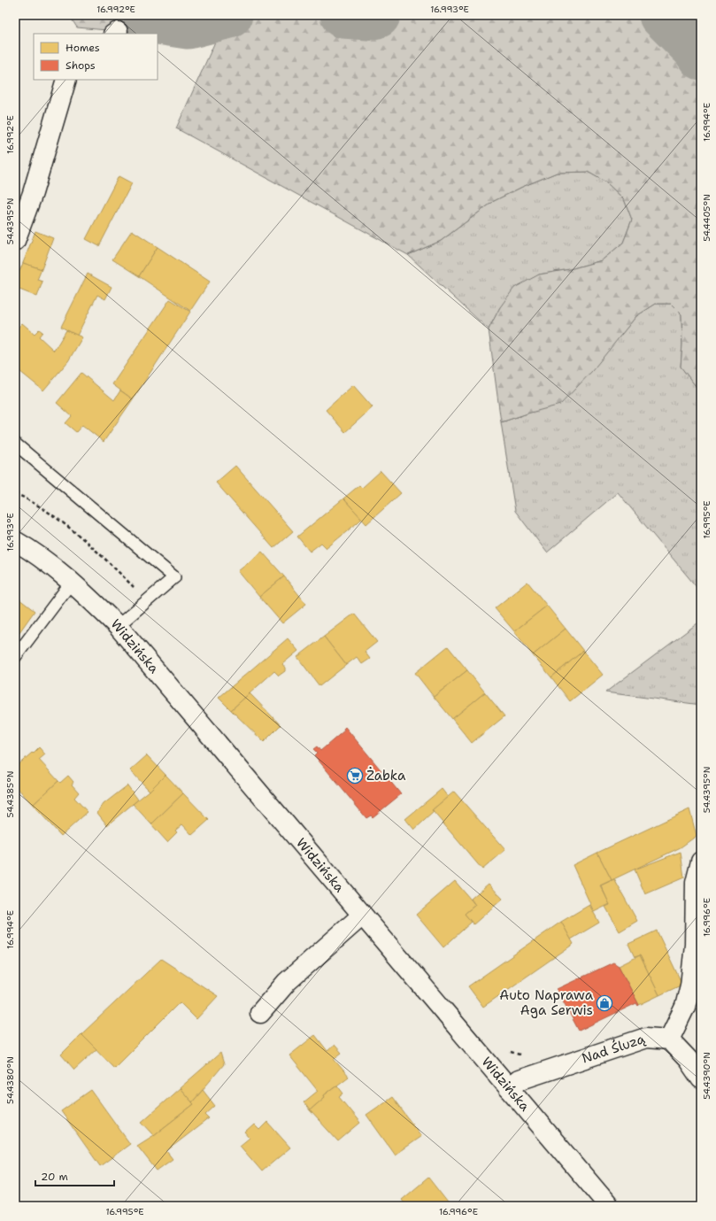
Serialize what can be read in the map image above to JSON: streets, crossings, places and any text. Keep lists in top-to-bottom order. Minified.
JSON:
{"streets":{"street":["Widzińska","Nad Śluzą"]},"crossings":[["Widzińska","Nad Śluzą"]],"places":{"supermarket":["Żabka"],"shop":["Auto Naprawa Aga Serwis"]},"legend":["Homes","Shops"],"scale_bar":"20 m","coordinates":["16.992°E","16.993°E","16.994°E","54.4405°N","54.4395°N","16.995°E","54.4385°N","16.996°E","54.4390°N","54.4380°N"]}
